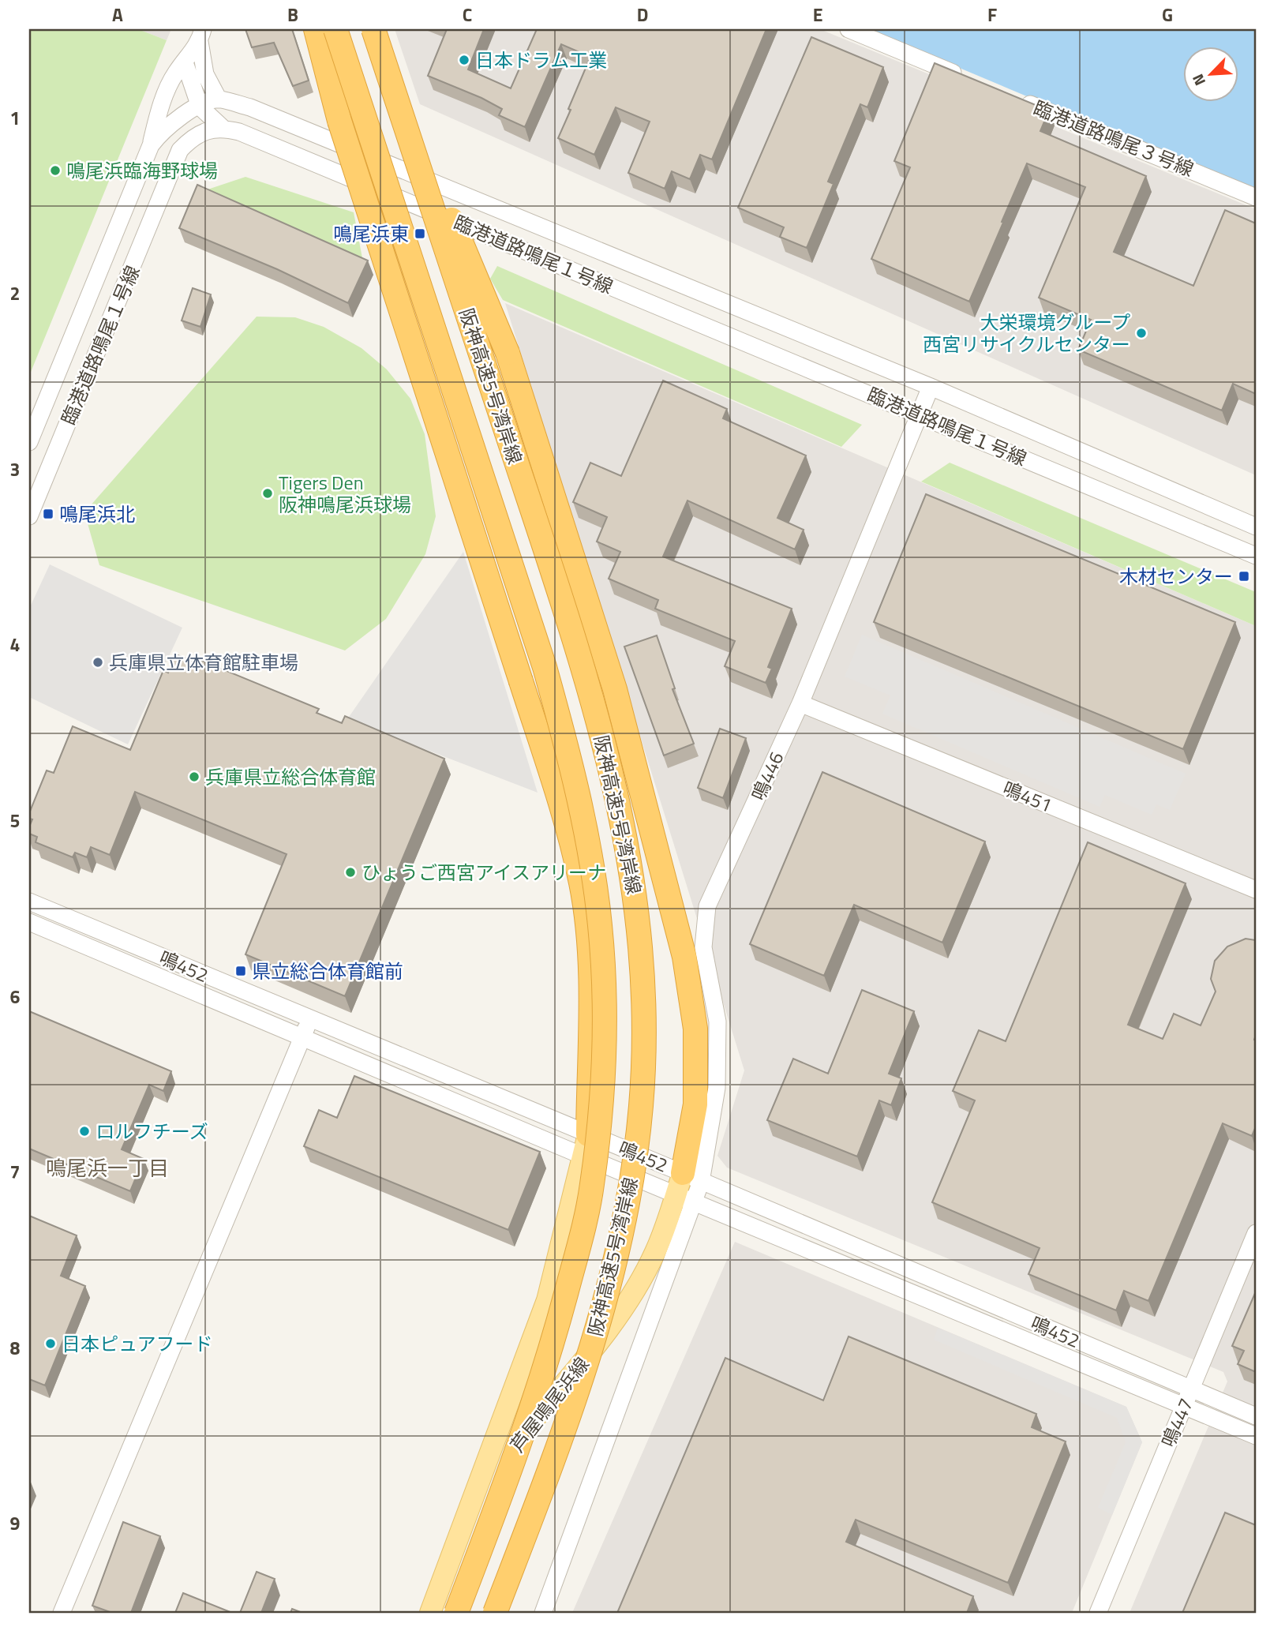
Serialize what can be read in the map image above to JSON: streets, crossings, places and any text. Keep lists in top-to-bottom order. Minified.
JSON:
{"streets":{"highway":["阪神高速5号湾岸線"],"main road":["芦屋鳴尾浜線"],"street":["臨港道路鳴尾３号線","臨港道路鳴尾１号線","鳴446","鳴451","鳴452","鳴447"]},"crossings":[["臨港道路鳴尾１号線","鳴446"],["鳴446","鳴451"],["鳴446","鳴452"],["鳴446","芦屋鳴尾浜線"],["鳴452","芦屋鳴尾浜線"],["鳴452","鳴447"]],"districts":["鳴尾浜一丁目"],"places":{"other":["日本ドラム工業","鳴尾浜臨海野球場","大栄環境グループ 西宮リサイクルセンター","Tigers Den 阪神鳴尾浜球場","兵庫県立体育館駐車場","兵庫県立総合体育館","ひょうご西宮アイスアリーナ","ロルフチーズ","日本ピュアフード"],"transit":["鳴尾浜東","鳴尾浜北","木材センター","県立総合体育館前"]},"north":"bottom left","grid":{"columns":["A","B","C","D","E","F","G"],"rows":["1","2","3","4","5","6","7","8","9"]}}
